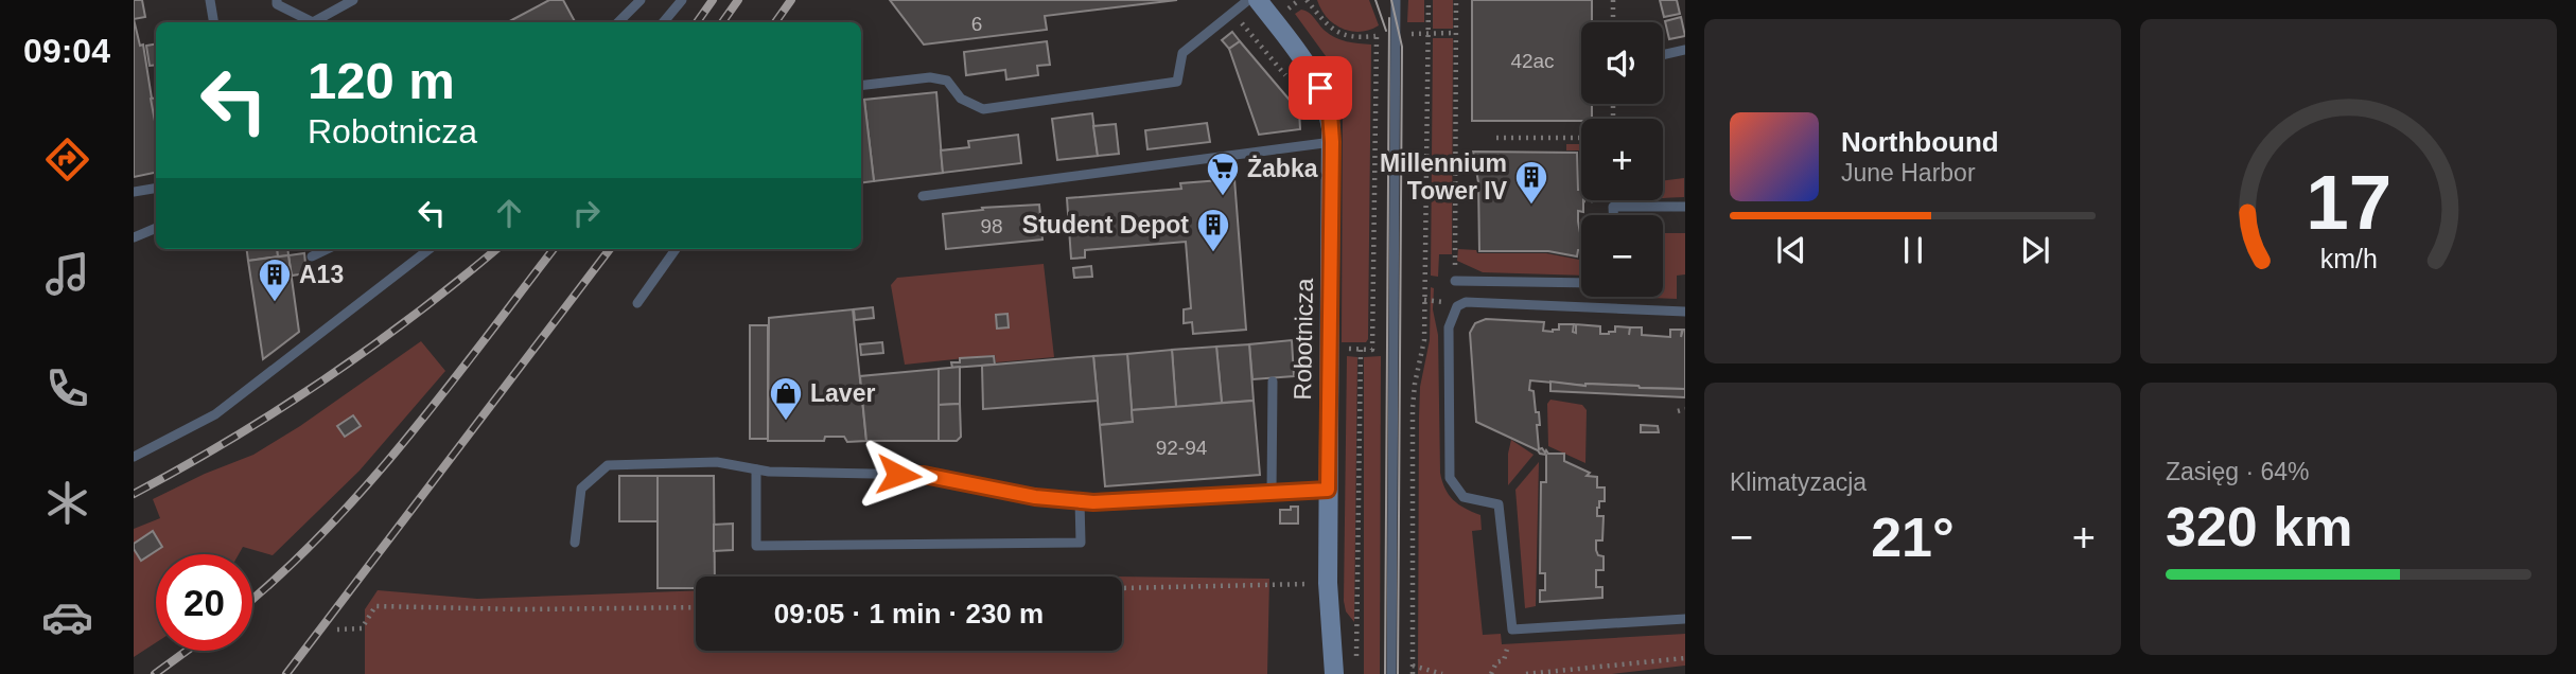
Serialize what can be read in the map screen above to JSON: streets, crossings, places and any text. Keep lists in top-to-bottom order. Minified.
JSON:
{"streets":{"street":["Robotnicza"]},"places":{"supermarket":["Żabka"],"building":["Millennium Tower IV","Student Depot","A13"],"shop":["Laver"]},"house_numbers":["6","42ac","98","92-94"],"page":{"tabs":"09:04","map_buttons":["+","−"],"turn":["120 m","Robotnicza"],"song":["Northbound","June Harbor"],"tile":["Klimatyzacja",["Zasięg · 64%","320 km"]],"heat":["−","21°","+"],"limit":"20","trip":"09:05 · 1 min · 230 m","gauge":["17","km/h"]}}
